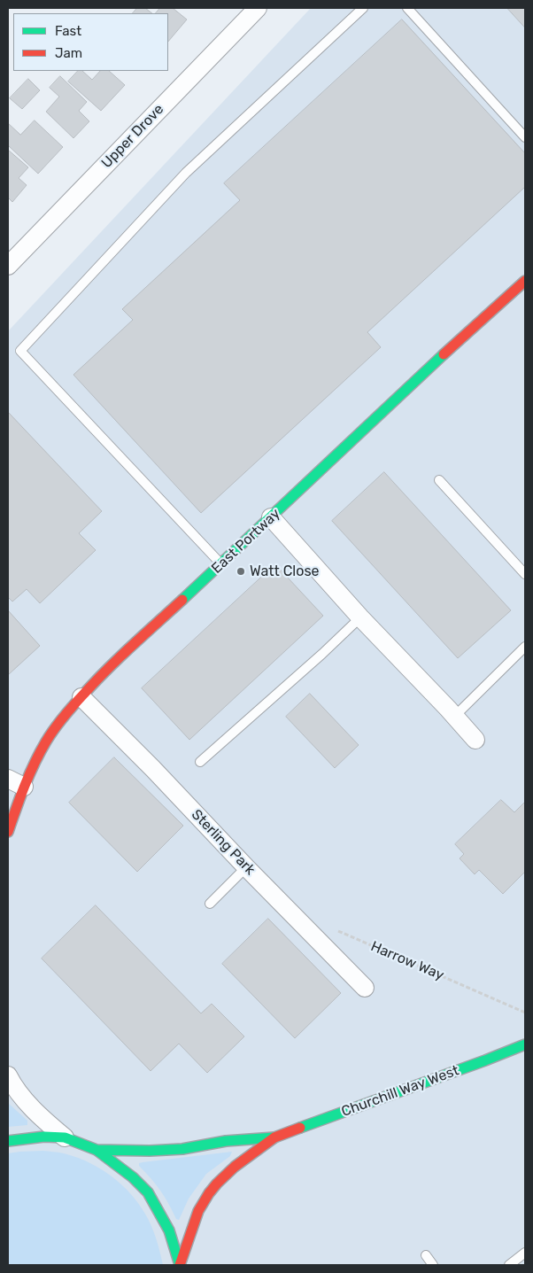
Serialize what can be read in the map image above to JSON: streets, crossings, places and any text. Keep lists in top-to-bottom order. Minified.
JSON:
{"streets":{"main road":["East Portway","Churchill Way West"],"street":["Upper Drove","Sterling Park"],"path":["Harrow Way"]},"crossings":[["East Portway","Sterling Park"]],"places":["Watt Close"],"legend":["Fast","Jam"]}
